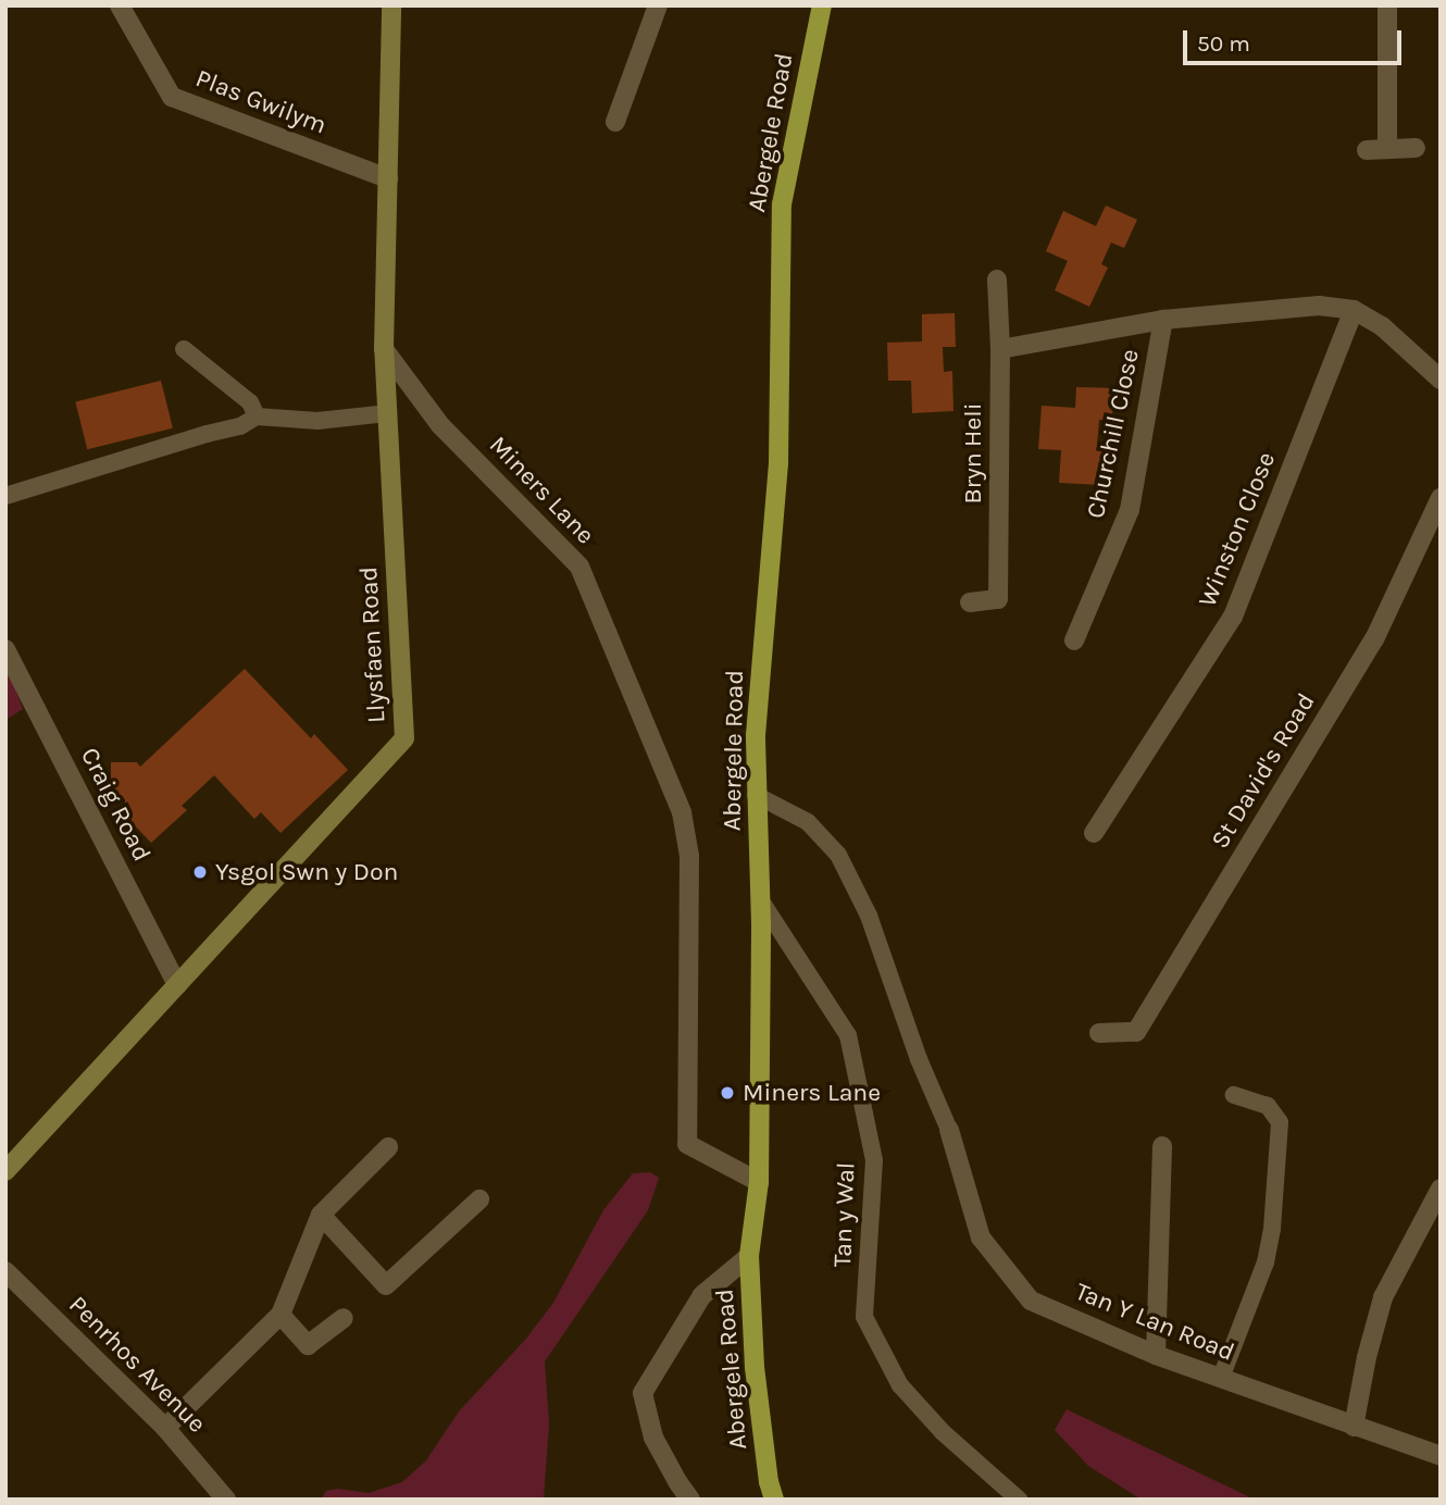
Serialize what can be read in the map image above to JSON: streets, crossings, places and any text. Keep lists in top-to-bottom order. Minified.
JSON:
{"streets":{"main road":["Abergele Road"],"street":["Plas Gwilym","Churchill Close","Bryn Heli","Miners Lane","Winston Close","Llysfaen Road","St David's Road","Craig Road","Tan Y Lan Road","Penrhos Avenue"],"lane":["Tan y Wal"]},"crossings":[["Plas Gwilym","Llysfaen Road"],["Abergele Road","Miners Lane"],["Abergele Road","Tan y Wal"],["Churchill Close","Bryn Heli"],["Churchill Close","Winston Close"],["Miners Lane","Llysfaen Road"],["Llysfaen Road","Craig Road"]],"places":["Ysgol Swn y Don","Miners Lane"],"scale_bar":"50 m"}
